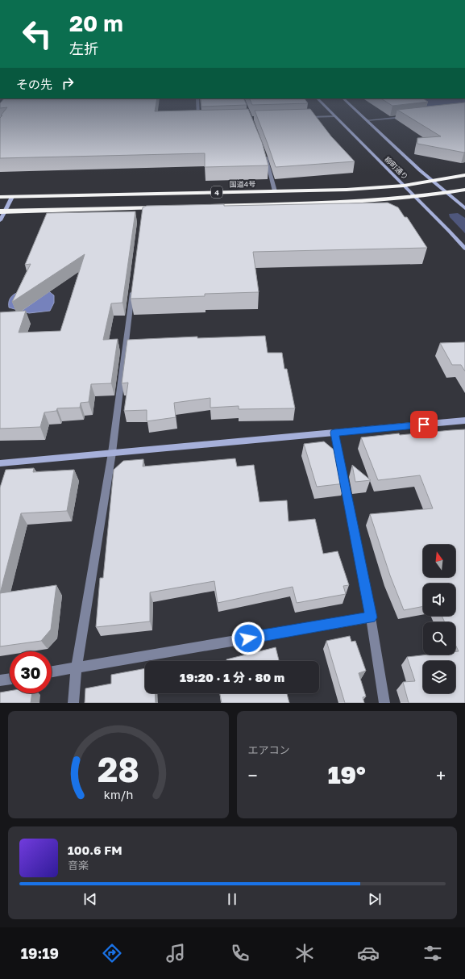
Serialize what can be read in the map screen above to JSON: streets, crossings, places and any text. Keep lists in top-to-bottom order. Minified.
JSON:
{"streets":{"highway":["国道4号","4"],"main road":["柳町通り"]},"crossings":[["柳町通り","国道4号"],["柳町通り","4"]],"north":"top","page":{"turn":["20 m","左折"],"then":"その先","limit":"30","trip":"19:20 · 1 分 · 80 m","tile":"エアコン","heat":["−","19°","+"],"song":["100.6 FM","音楽"],"tabs":"19:19","gauge":["28","km/h"]}}
